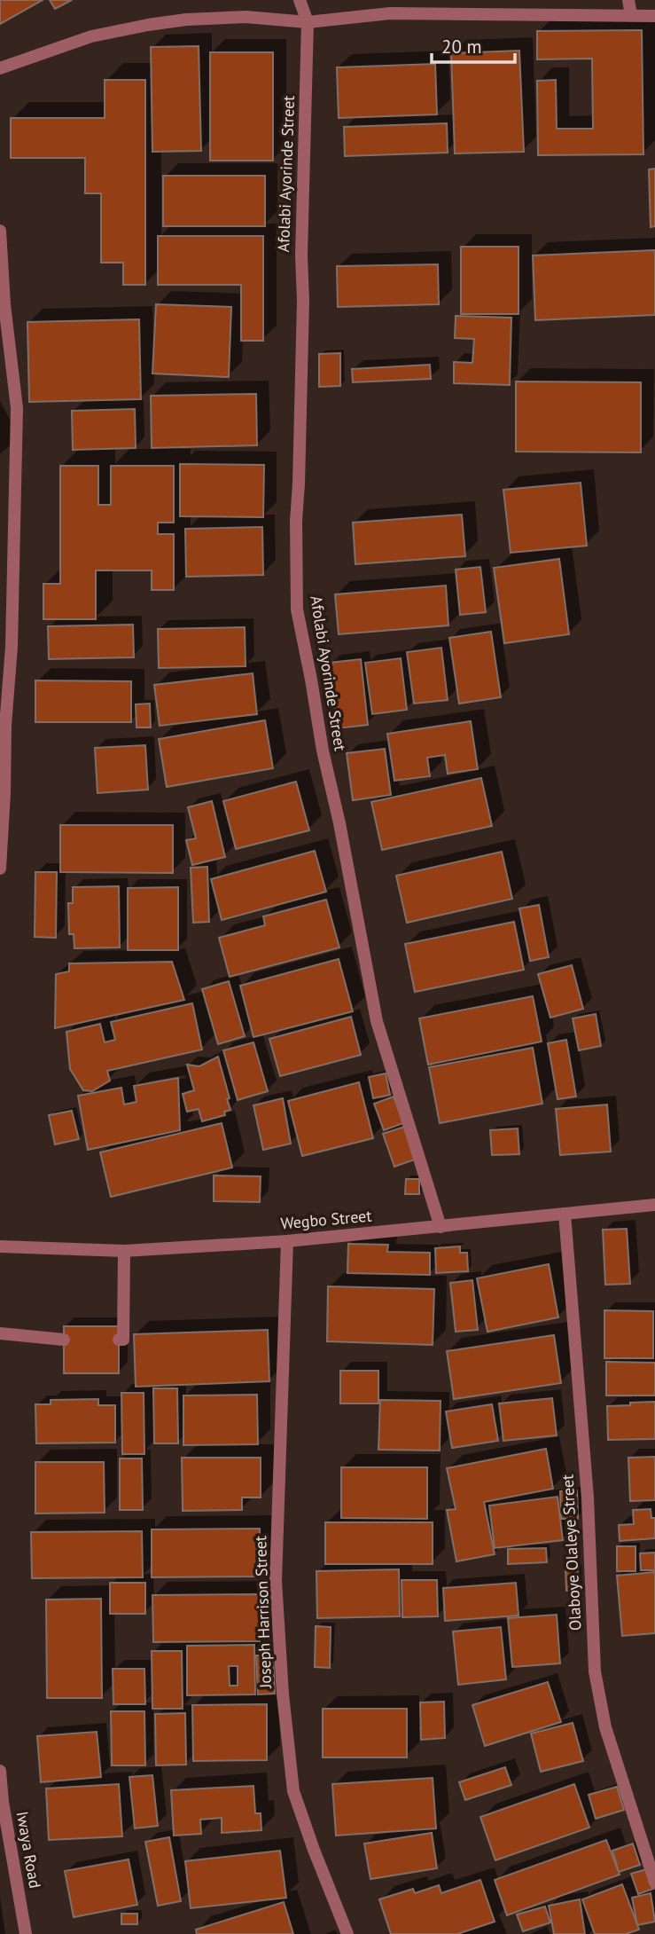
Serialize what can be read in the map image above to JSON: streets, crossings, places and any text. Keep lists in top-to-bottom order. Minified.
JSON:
{"streets":{"street":["Afolabi Ayorinde Street","Wegbo Street","Olaboye Olaleye Street","Joseph Harrison Street","Iwaya Road"]},"crossings":[["Afolabi Ayorinde Street","Wegbo Street"],["Wegbo Street","Olaboye Olaleye Street"],["Wegbo Street","Joseph Harrison Street"]],"scale_bar":"20 m"}
